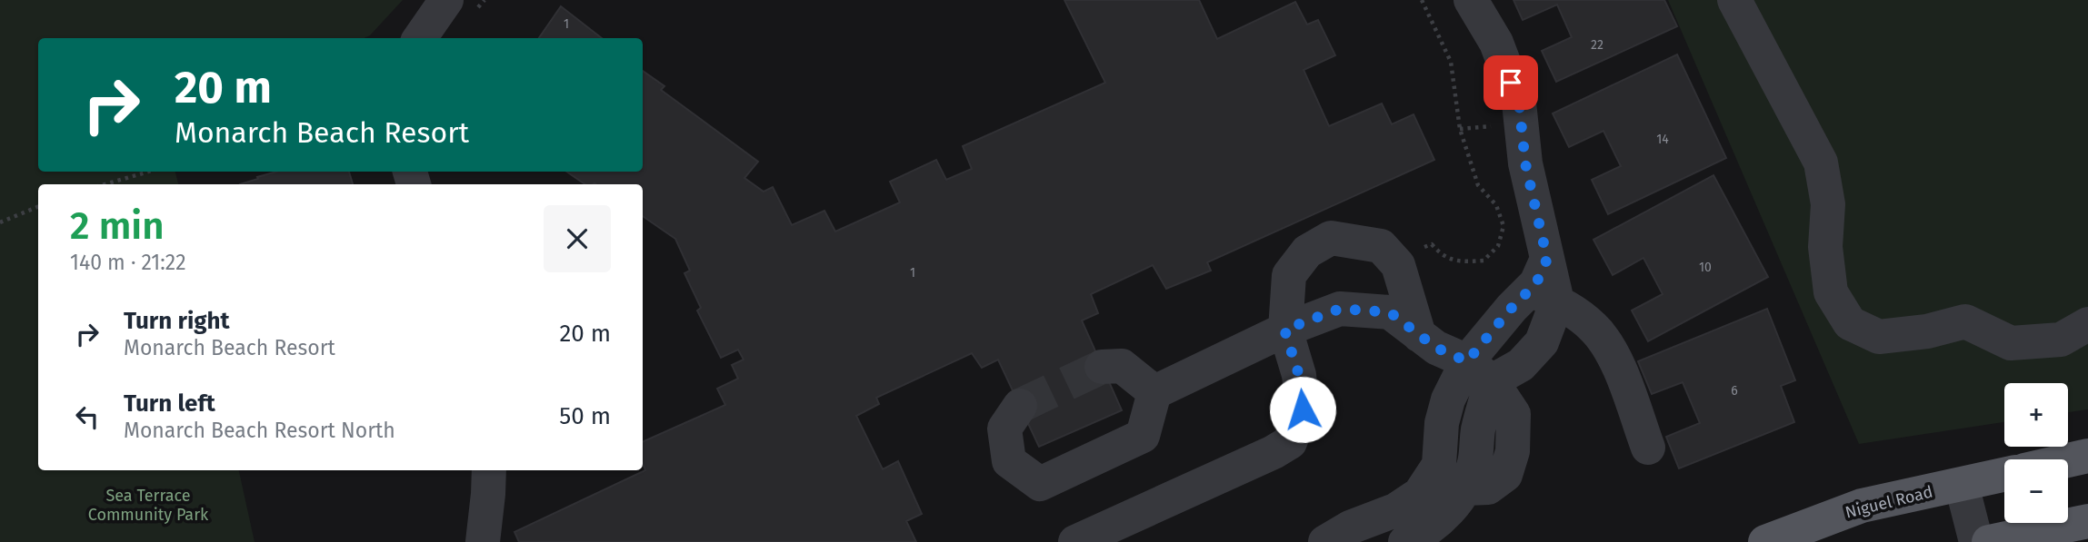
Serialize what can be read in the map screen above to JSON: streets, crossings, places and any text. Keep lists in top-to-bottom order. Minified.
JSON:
{"streets":{"main road":["Niguel Road"]},"parks":["Sea Terrace Community Park"],"house_numbers":["1","22","14","10","1","6"],"page":{"turn":["20 m","Monarch Beach Resort"],"heading":["2 min","140 m · 21:22"],"list":[{"name":"Turn right","note":"Monarch Beach Resort","value":"20 m"},{"name":"Turn left","note":"Monarch Beach Resort North","value":"50 m"}],"map_buttons":["+","−"]}}
